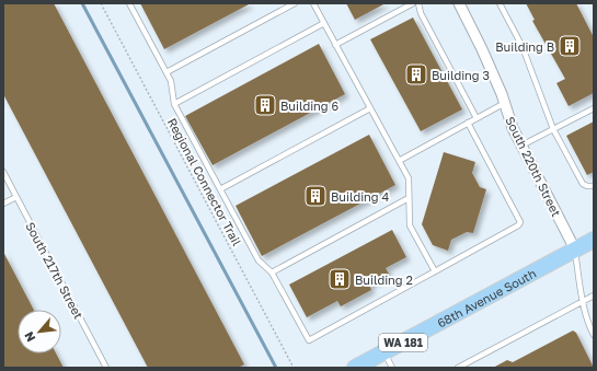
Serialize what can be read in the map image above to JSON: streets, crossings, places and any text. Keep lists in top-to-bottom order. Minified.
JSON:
{"streets":{"main road":["68th Avenue South","WA 181"],"street":["South 220th Street"],"lane":["South 217th Street"],"path":["Regional Connector Trail"]},"crossings":[["South 220th Street","68th Avenue South"]],"places":{"building":["Building B","Building 3","Building 6","Building 4","Building 2"]},"north":"bottom left"}
